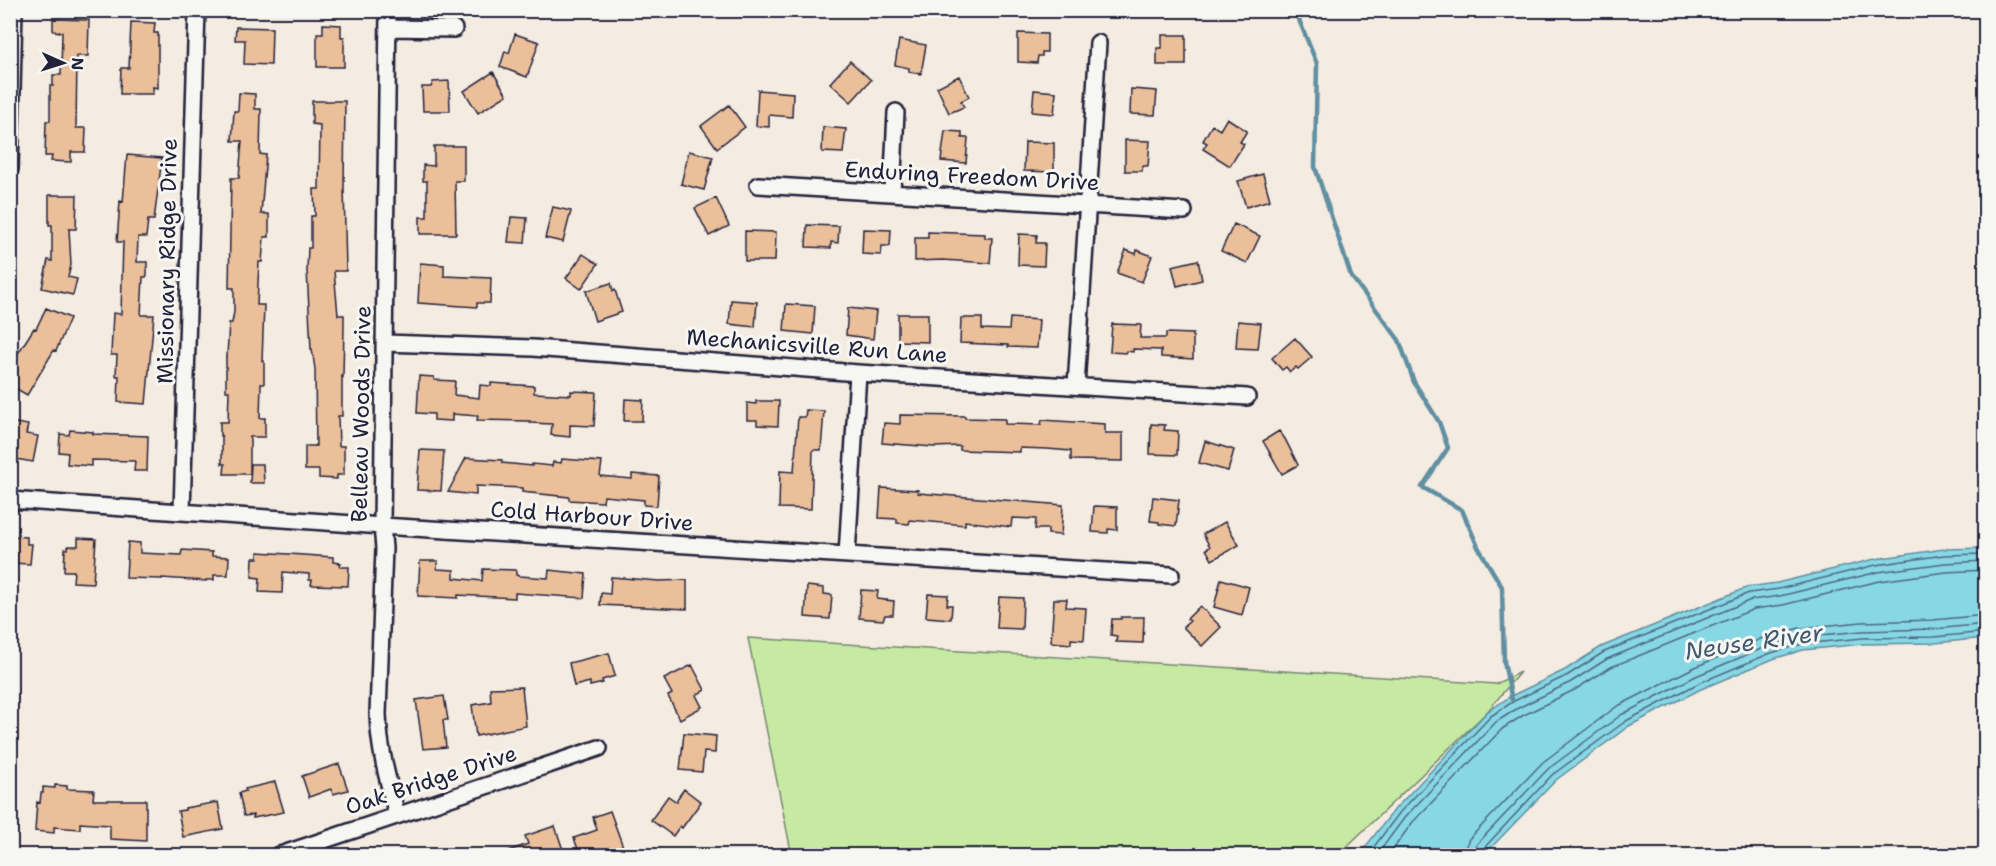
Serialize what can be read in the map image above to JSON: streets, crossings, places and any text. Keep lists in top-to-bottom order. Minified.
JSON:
{"streets":{"street":["Enduring Freedom Drive","Missionary Ridge Drive","Mechanicsville Run Lane","Belleau Woods Drive","Cold Harbour Drive","Oak Bridge Drive"]},"crossings":[["Missionary Ridge Drive","Cold Harbour Drive"],["Mechanicsville Run Lane","Belleau Woods Drive"],["Belleau Woods Drive","Cold Harbour Drive"],["Belleau Woods Drive","Oak Bridge Drive"]],"water":["Neuse River"],"north":"right"}
